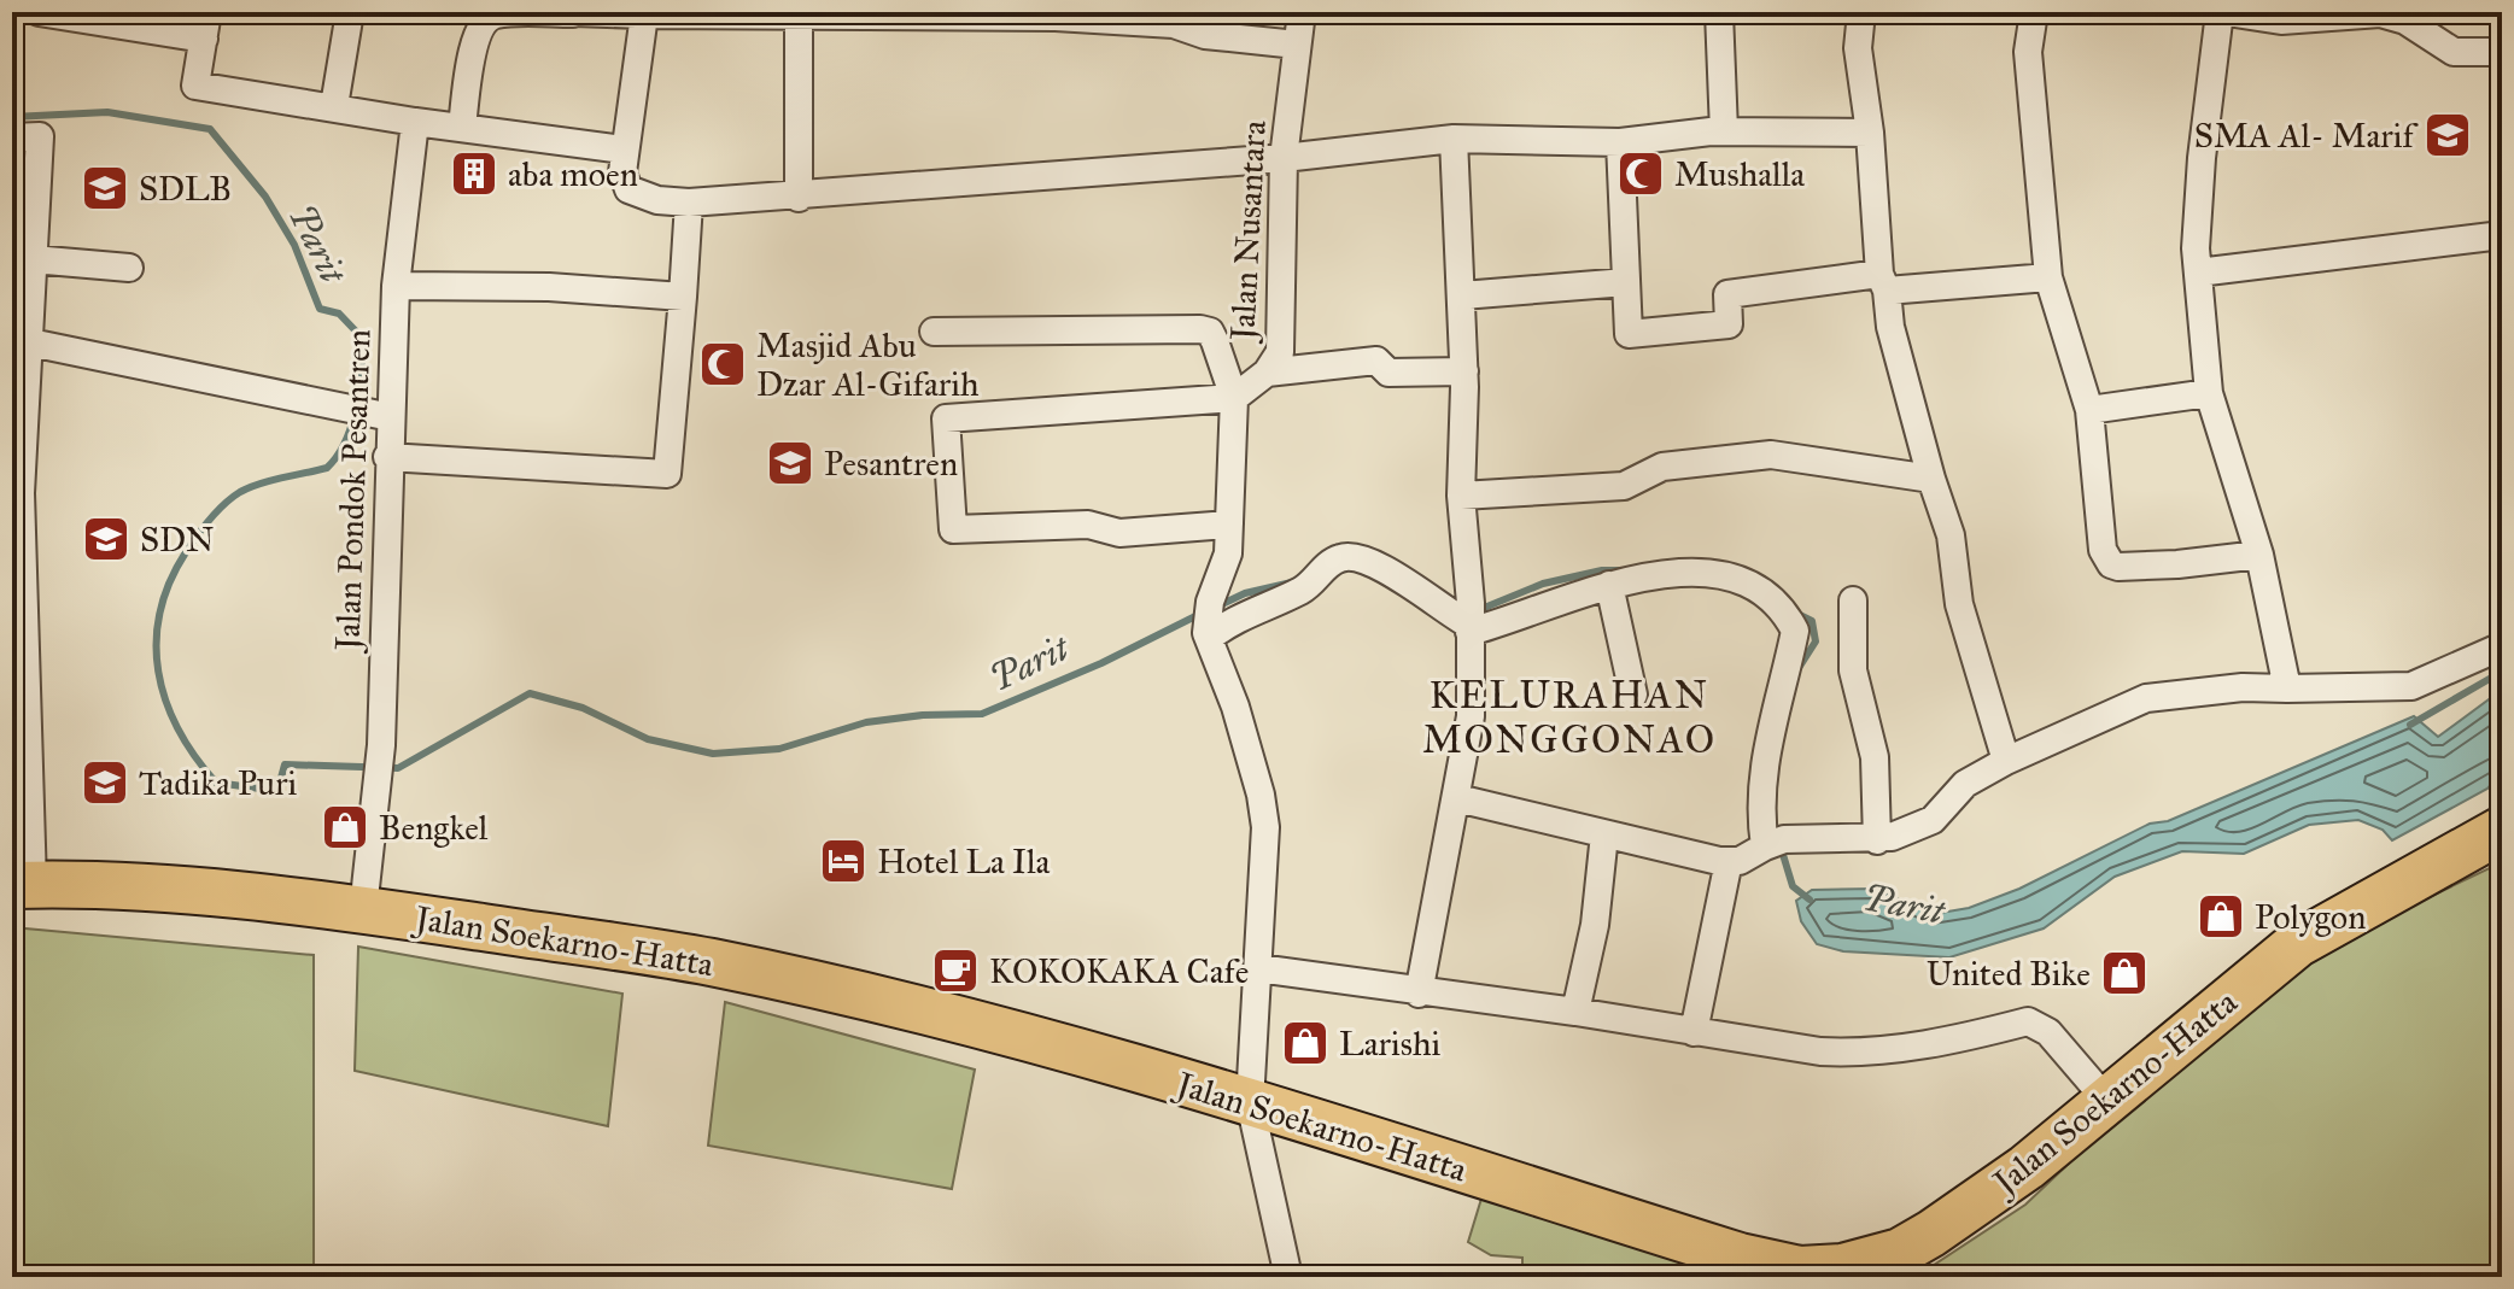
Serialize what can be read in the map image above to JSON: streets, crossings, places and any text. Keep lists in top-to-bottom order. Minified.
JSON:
{"streets":{"highway":["Jalan Soekarno-Hatta"],"street":["Jalan Nusantara","Jalan Pondok Pesantren"]},"crossings":[["Jalan Pondok Pesantren","Jalan Soekarno-Hatta"]],"districts":["KELURAHAN MONGGONAO"],"water":["Parit"],"places":{"school or university":["SMA Al- Marif","SDLB","Pesantren","SDN","Tadika Puri"],"building":["aba moen"],"mosque":["Mushalla","Masjid Abu Dzar Al-Gifarih"],"shop":["Bengkel","Polygon","United Bike","Larishi"],"hotel":["Hotel La Ila"],"cafe":["KOKOKAKA Cafe"]}}
